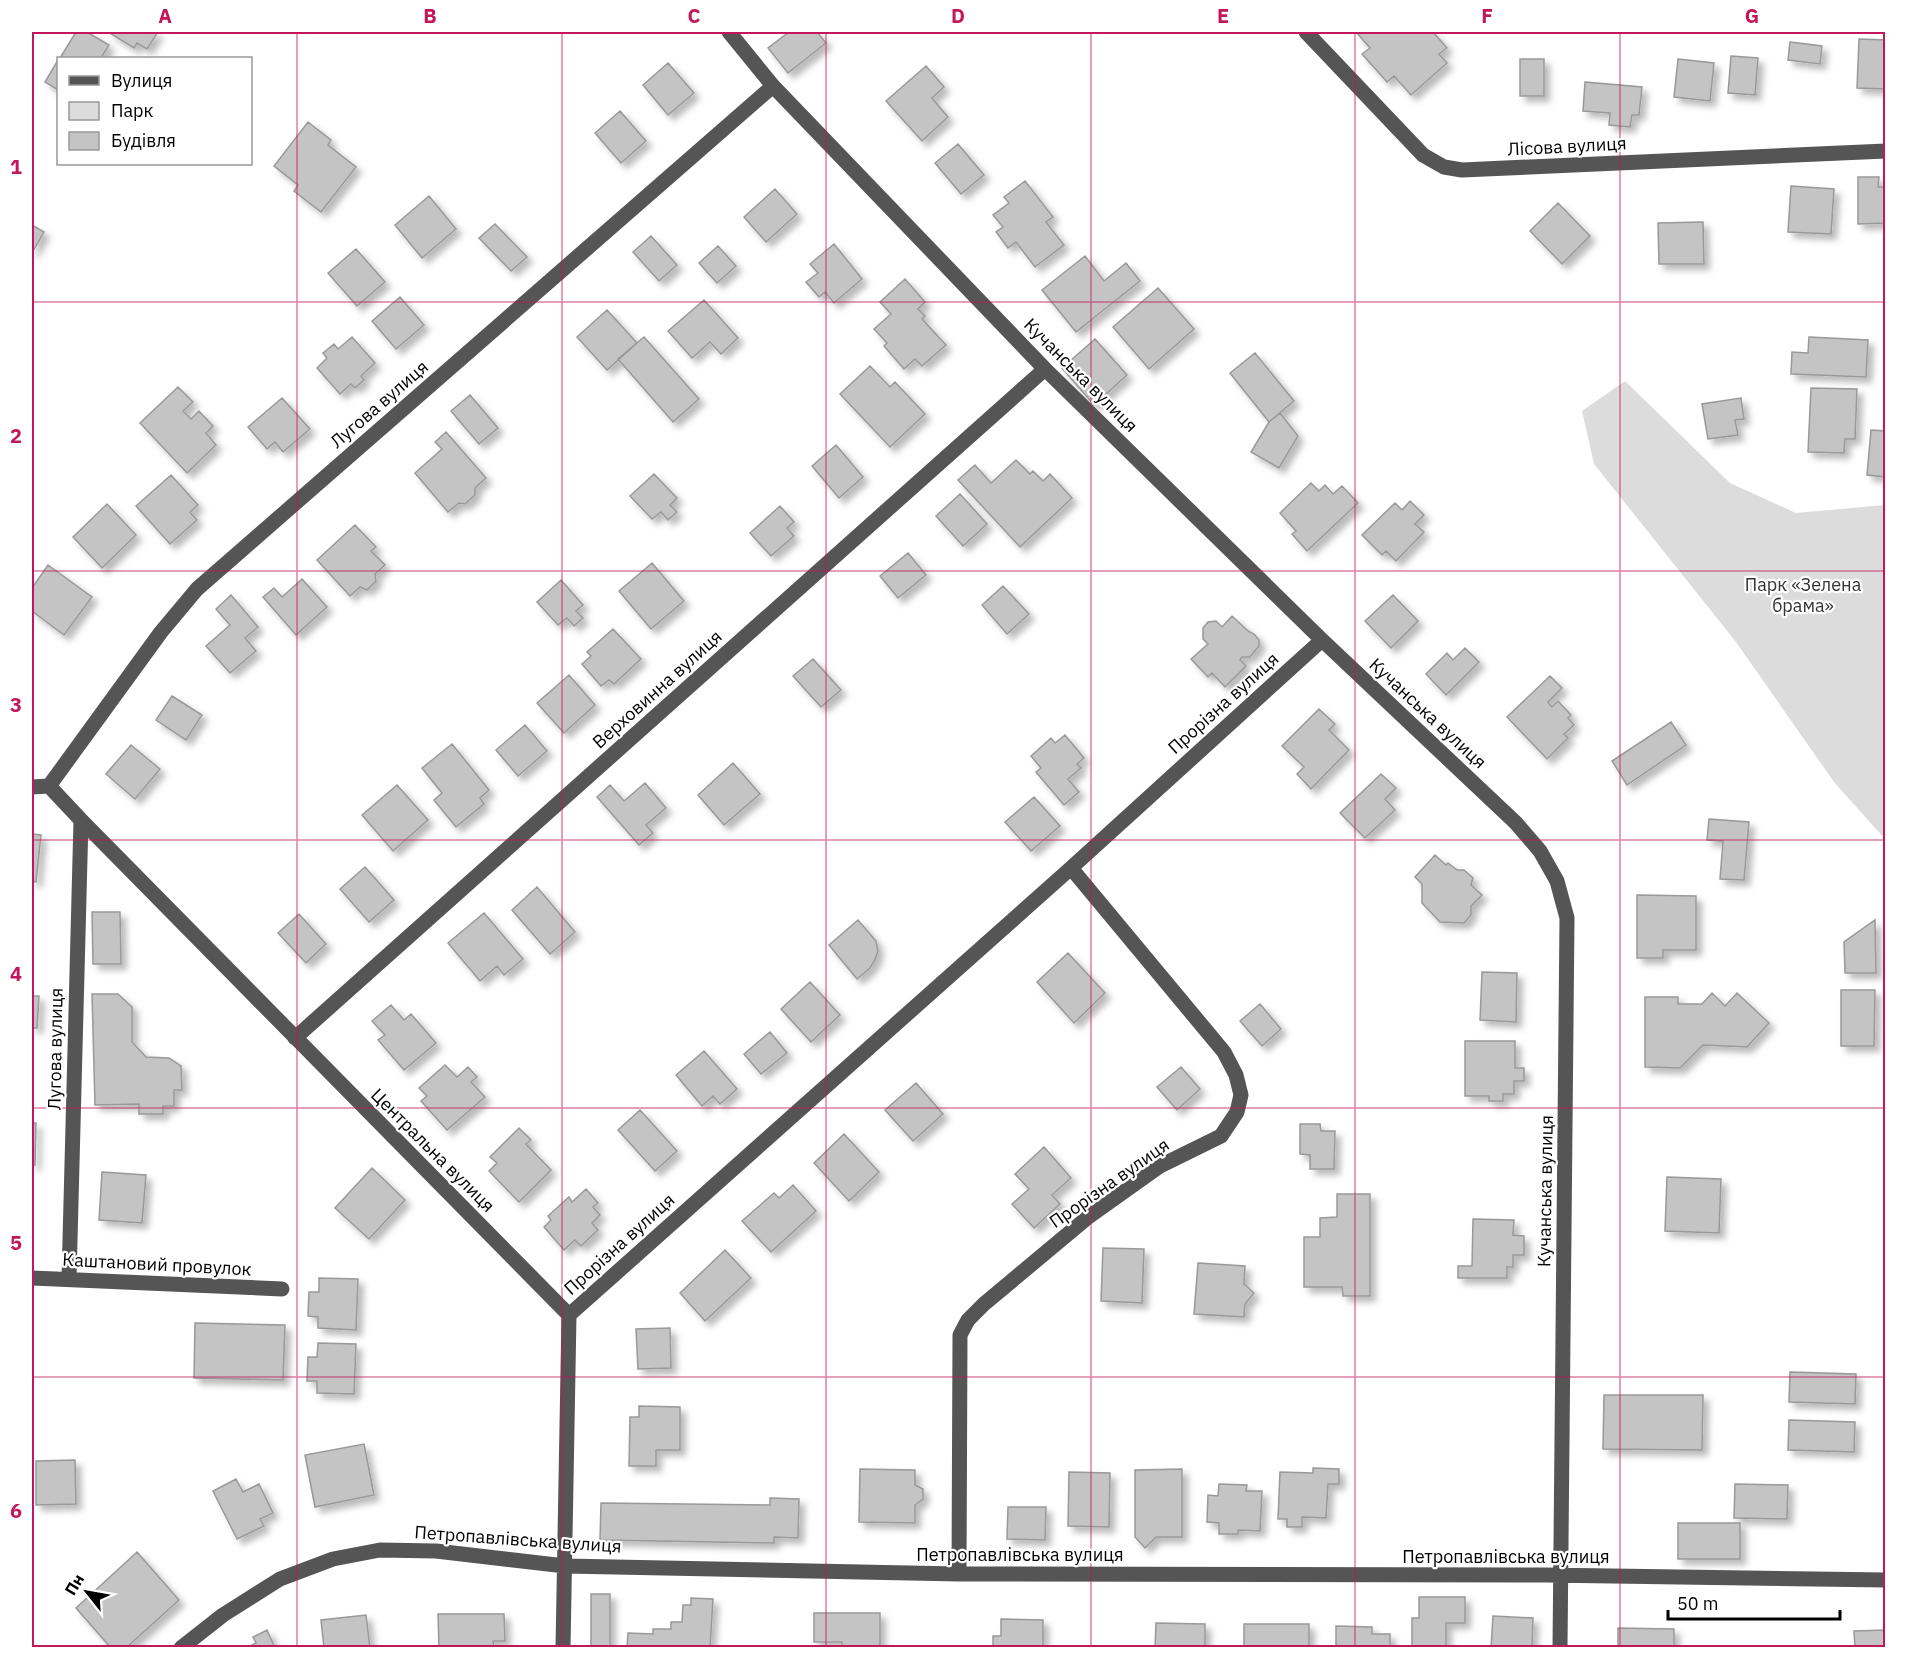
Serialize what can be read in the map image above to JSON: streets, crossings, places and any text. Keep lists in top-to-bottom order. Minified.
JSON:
{"streets":{"street":["Лісова вулиця","Кучанська вулиця","Лугова вулиця","Верховинна вулиця","Прорізна вулиця","Центральна вулиця","Каштановий провулок","Петропавлівська вулиця"]},"crossings":[["Кучанська вулиця","Лугова вулиця"],["Кучанська вулиця","Верховинна вулиця"],["Кучанська вулиця","Прорізна вулиця"],["Кучанська вулиця","Петропавлівська вулиця"],["Лугова вулиця","Центральна вулиця"],["Лугова вулиця","Каштановий провулок"],["Верховинна вулиця","Центральна вулиця"],["Прорізна вулиця","Центральна вулиця"],["Прорізна вулиця","Петропавлівська вулиця"]],"parks":["Парк «Зелена брама»"],"legend":["Вулиця","Парк","Будівля"],"scale_bar":"50 m","north":"top left","grid":{"columns":["A","B","C","D","E","F","G"],"rows":["1","2","3","4","5","6"]}}
